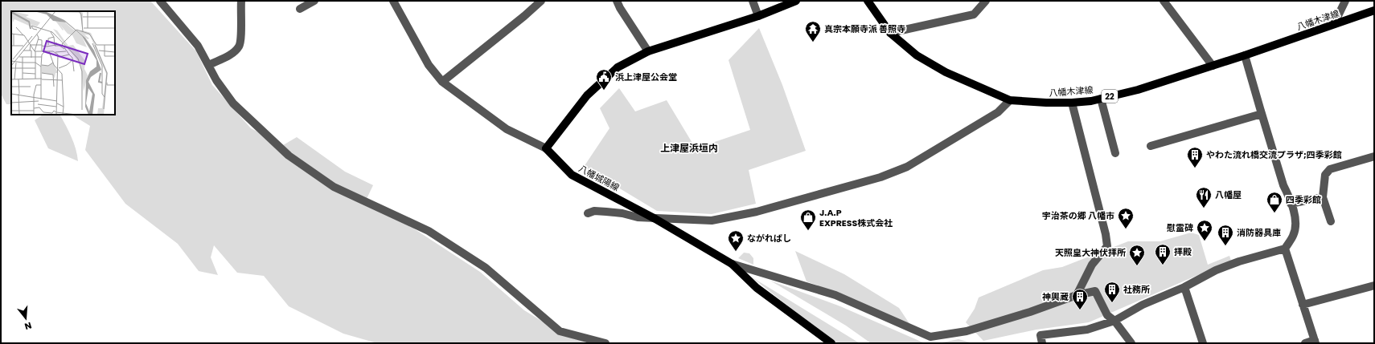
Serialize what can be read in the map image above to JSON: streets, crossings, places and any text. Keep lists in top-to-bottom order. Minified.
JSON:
{"streets":{"main road":["八幡木津線","22","八幡城陽線"]},"districts":["上津屋浜垣内"],"places":{"temple":["真宗本願寺派 善照寺"],"public building":["浜上津屋公会堂"],"building":["やわた流れ橋交流プラザ;四季彩館","消防器具庫","拝殿","社務所","神輿蔵"],"restaurant":["八幡屋"],"shop":["四季彩館","J.A.P EXPRESS株式会社"],"place":["宇治茶の郷 八幡市","慰霊碑","ながればし","天照皇大神伏拝所"]},"north":"bottom"}
